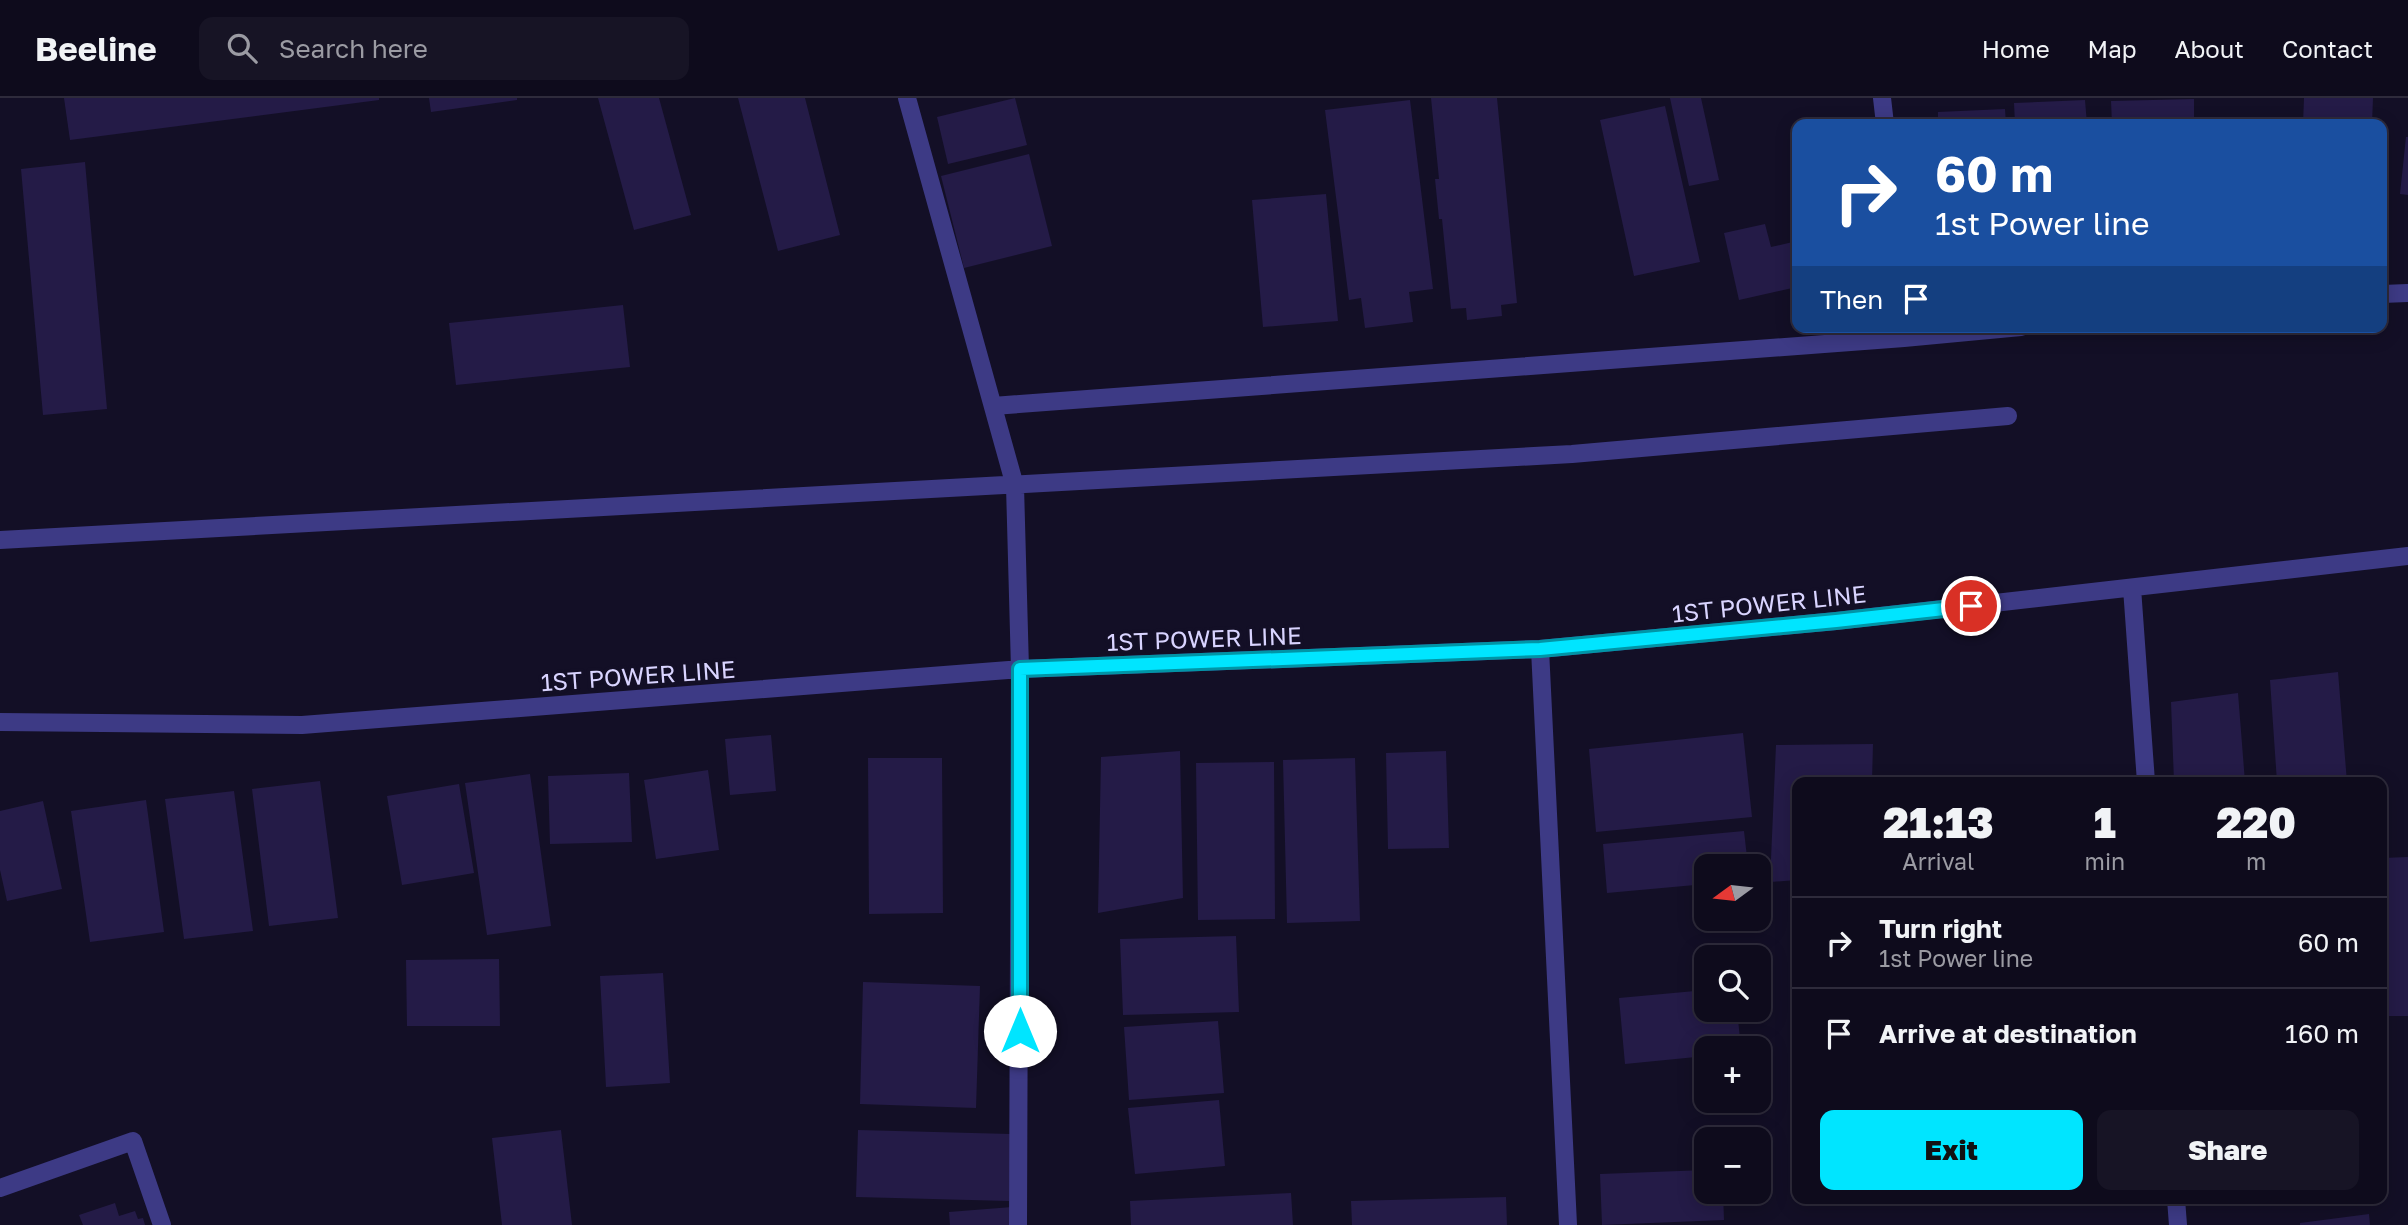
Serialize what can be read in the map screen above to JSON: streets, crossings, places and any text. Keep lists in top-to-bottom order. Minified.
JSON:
{"streets":{"street":["1ST POWER LINE"]},"north":"left","page":{"header":"Beeline","search":"Search here","nav":["Home","Map","About","Contact"],"turn":["60 m","1st Power line"],"then":"Then","eta":["21:13","Arrival","1","min","220","m"],"map_buttons":["+","−"],"list":[{"name":"Turn right","note":"1st Power line","value":"60 m"},{"name":"Arrive at destination","value":"160 m"}],"buttons":["Exit","Share"]}}
